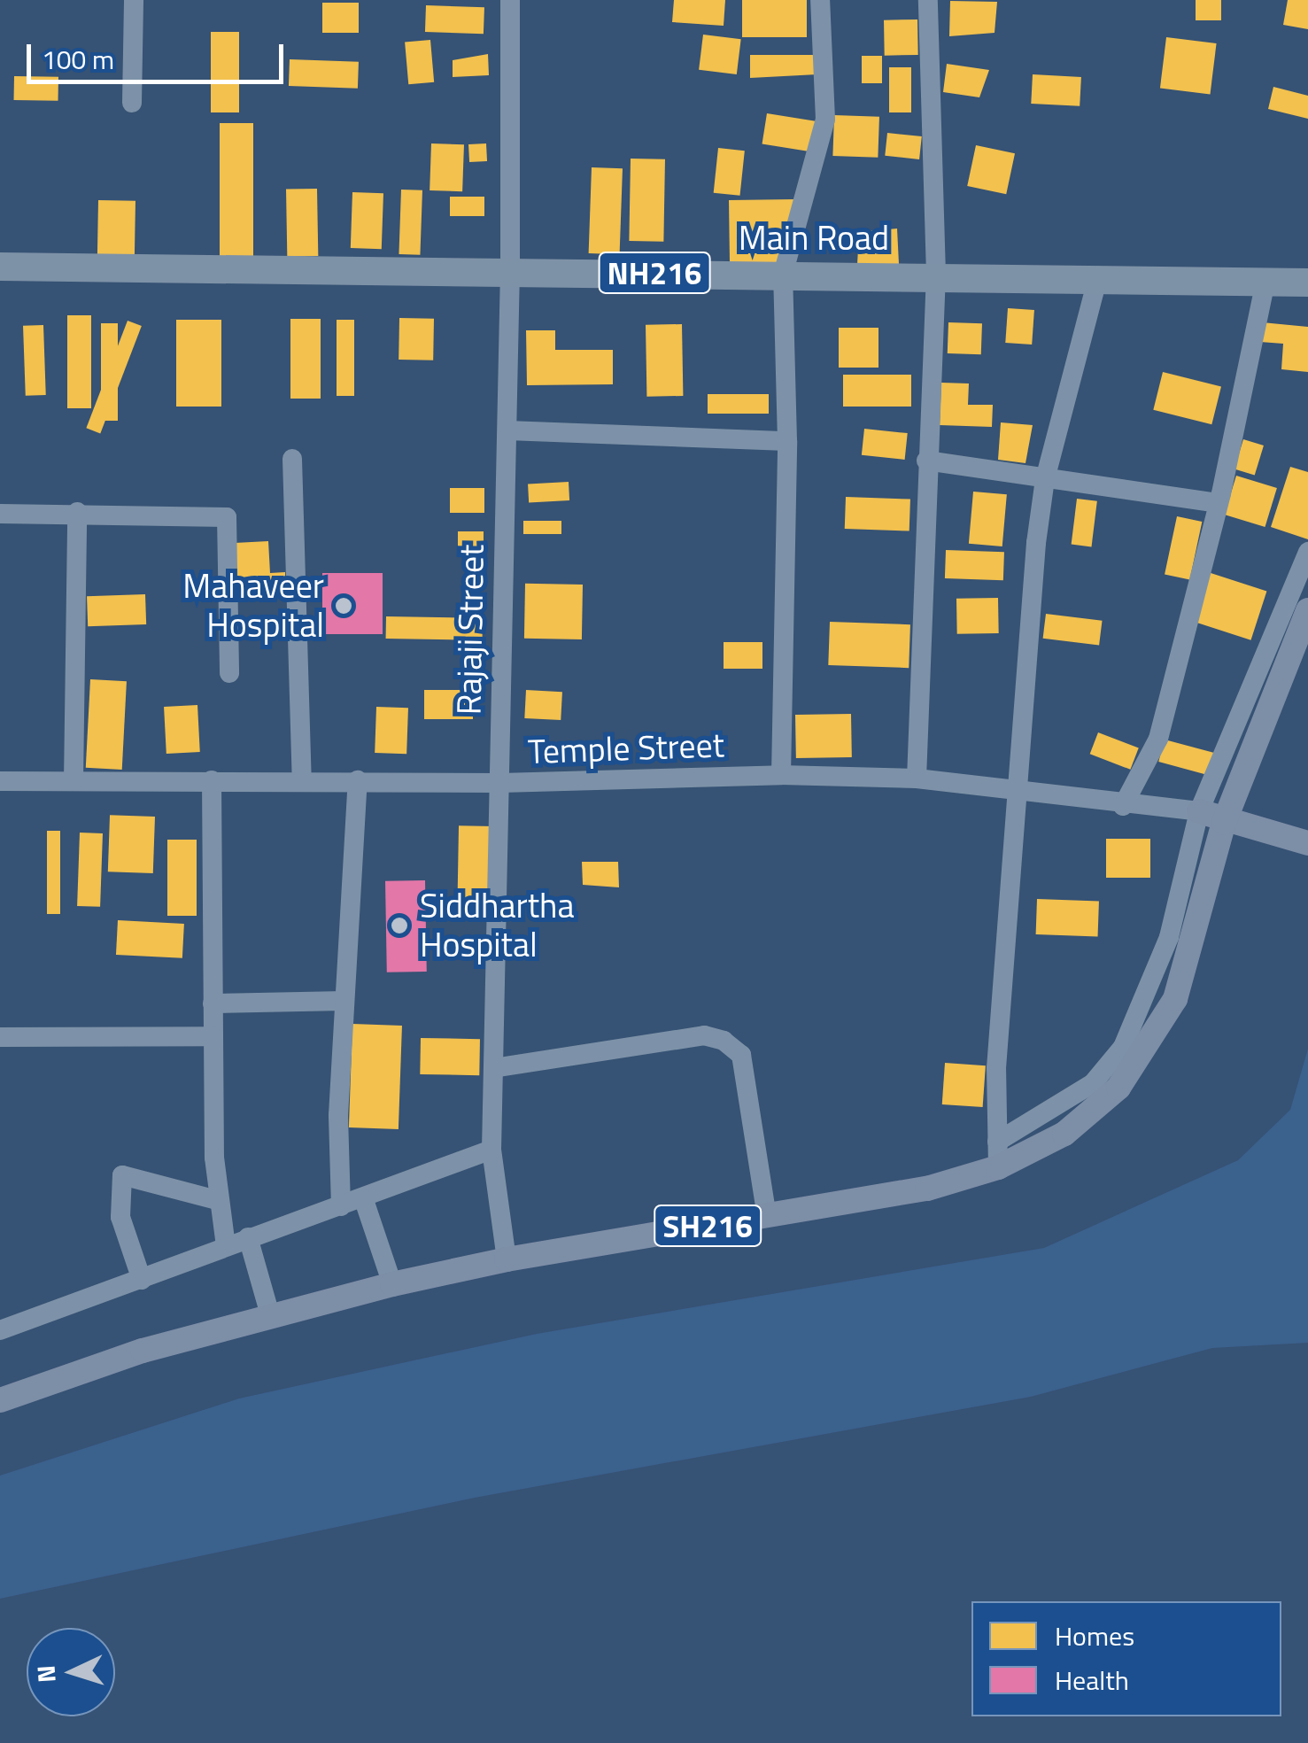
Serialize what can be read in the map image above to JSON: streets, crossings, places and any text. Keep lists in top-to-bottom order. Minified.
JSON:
{"streets":{"highway":["Main Road","NH216"],"main road":["SH216"],"street":["Rajaji Street","Temple Street"]},"crossings":[["Main Road","Rajaji Street"],["Rajaji Street","Temple Street"],["Rajaji Street","SH216"]],"places":["Mahaveer Hospital","Siddhartha Hospital"],"legend":["Homes","Health"],"scale_bar":"100 m","north":"left"}
